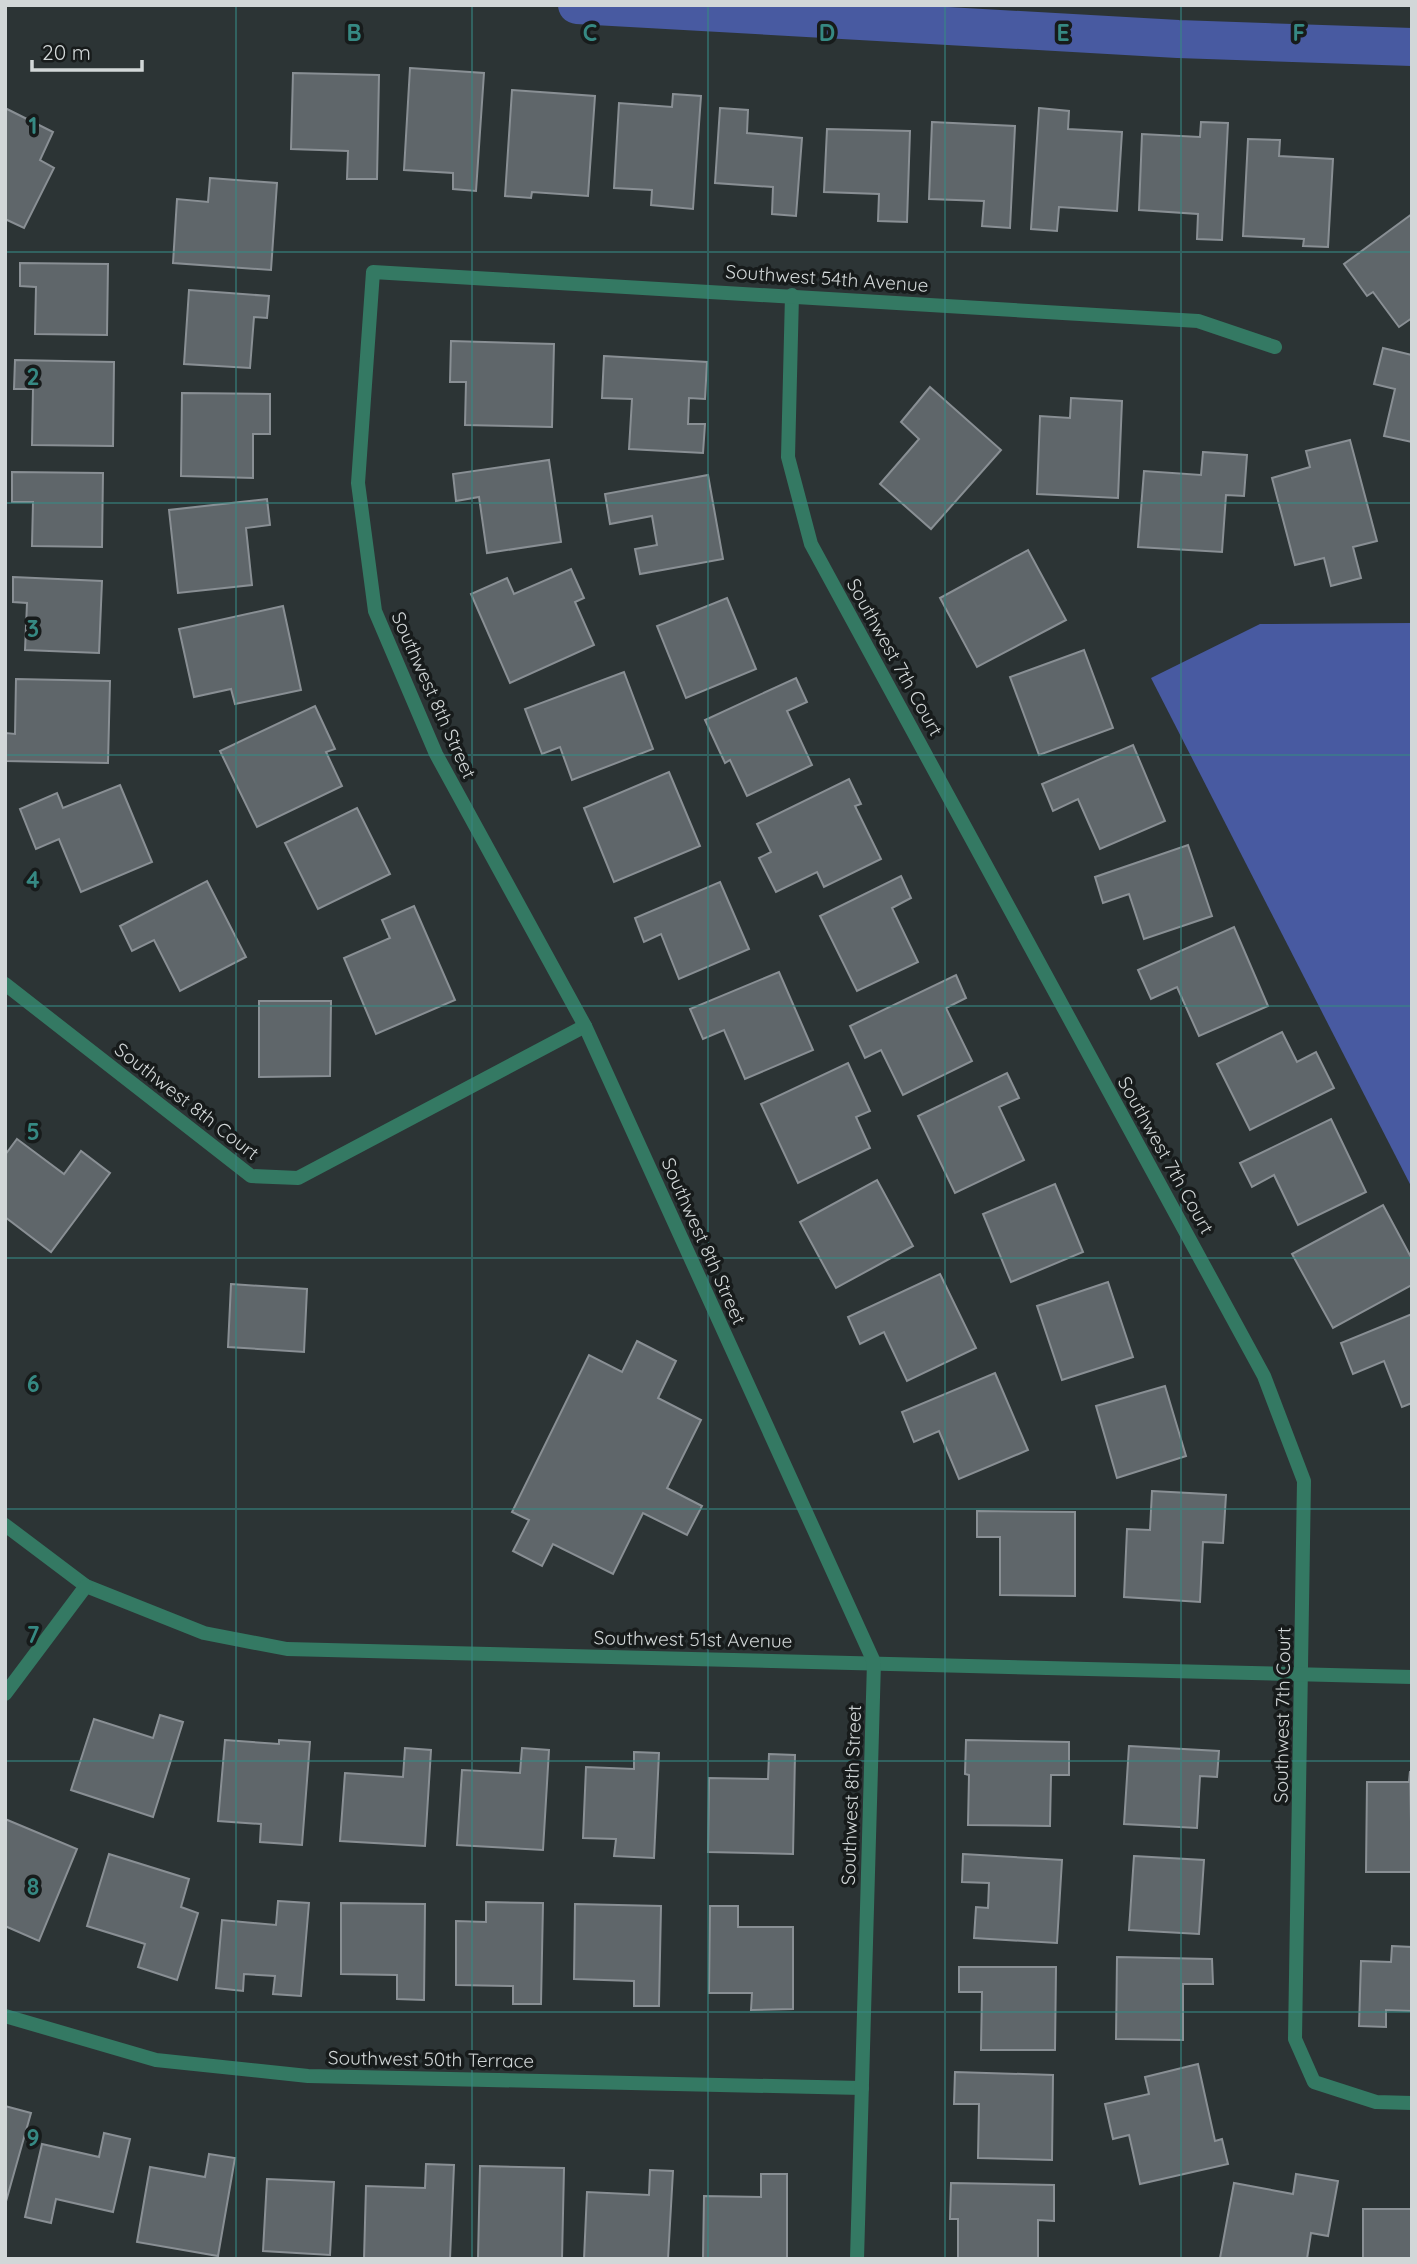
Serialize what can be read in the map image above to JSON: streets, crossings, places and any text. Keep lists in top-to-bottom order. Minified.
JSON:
{"streets":{"street":["Southwest 54th Avenue","Southwest 7th Court","Southwest 8th Street","Southwest 8th Court","Southwest 51st Avenue","Southwest 50th Terrace"]},"crossings":[["Southwest 54th Avenue","Southwest 7th Court"],["Southwest 54th Avenue","Southwest 8th Street"],["Southwest 7th Court","Southwest 51st Avenue"],["Southwest 8th Street","Southwest 8th Court"],["Southwest 8th Street","Southwest 51st Avenue"],["Southwest 8th Street","Southwest 50th Terrace"]],"scale_bar":"20 m","grid":{"columns":["B","C","D","E","F"],"rows":["1","2","3","4","5","6","7","8","9"]}}
